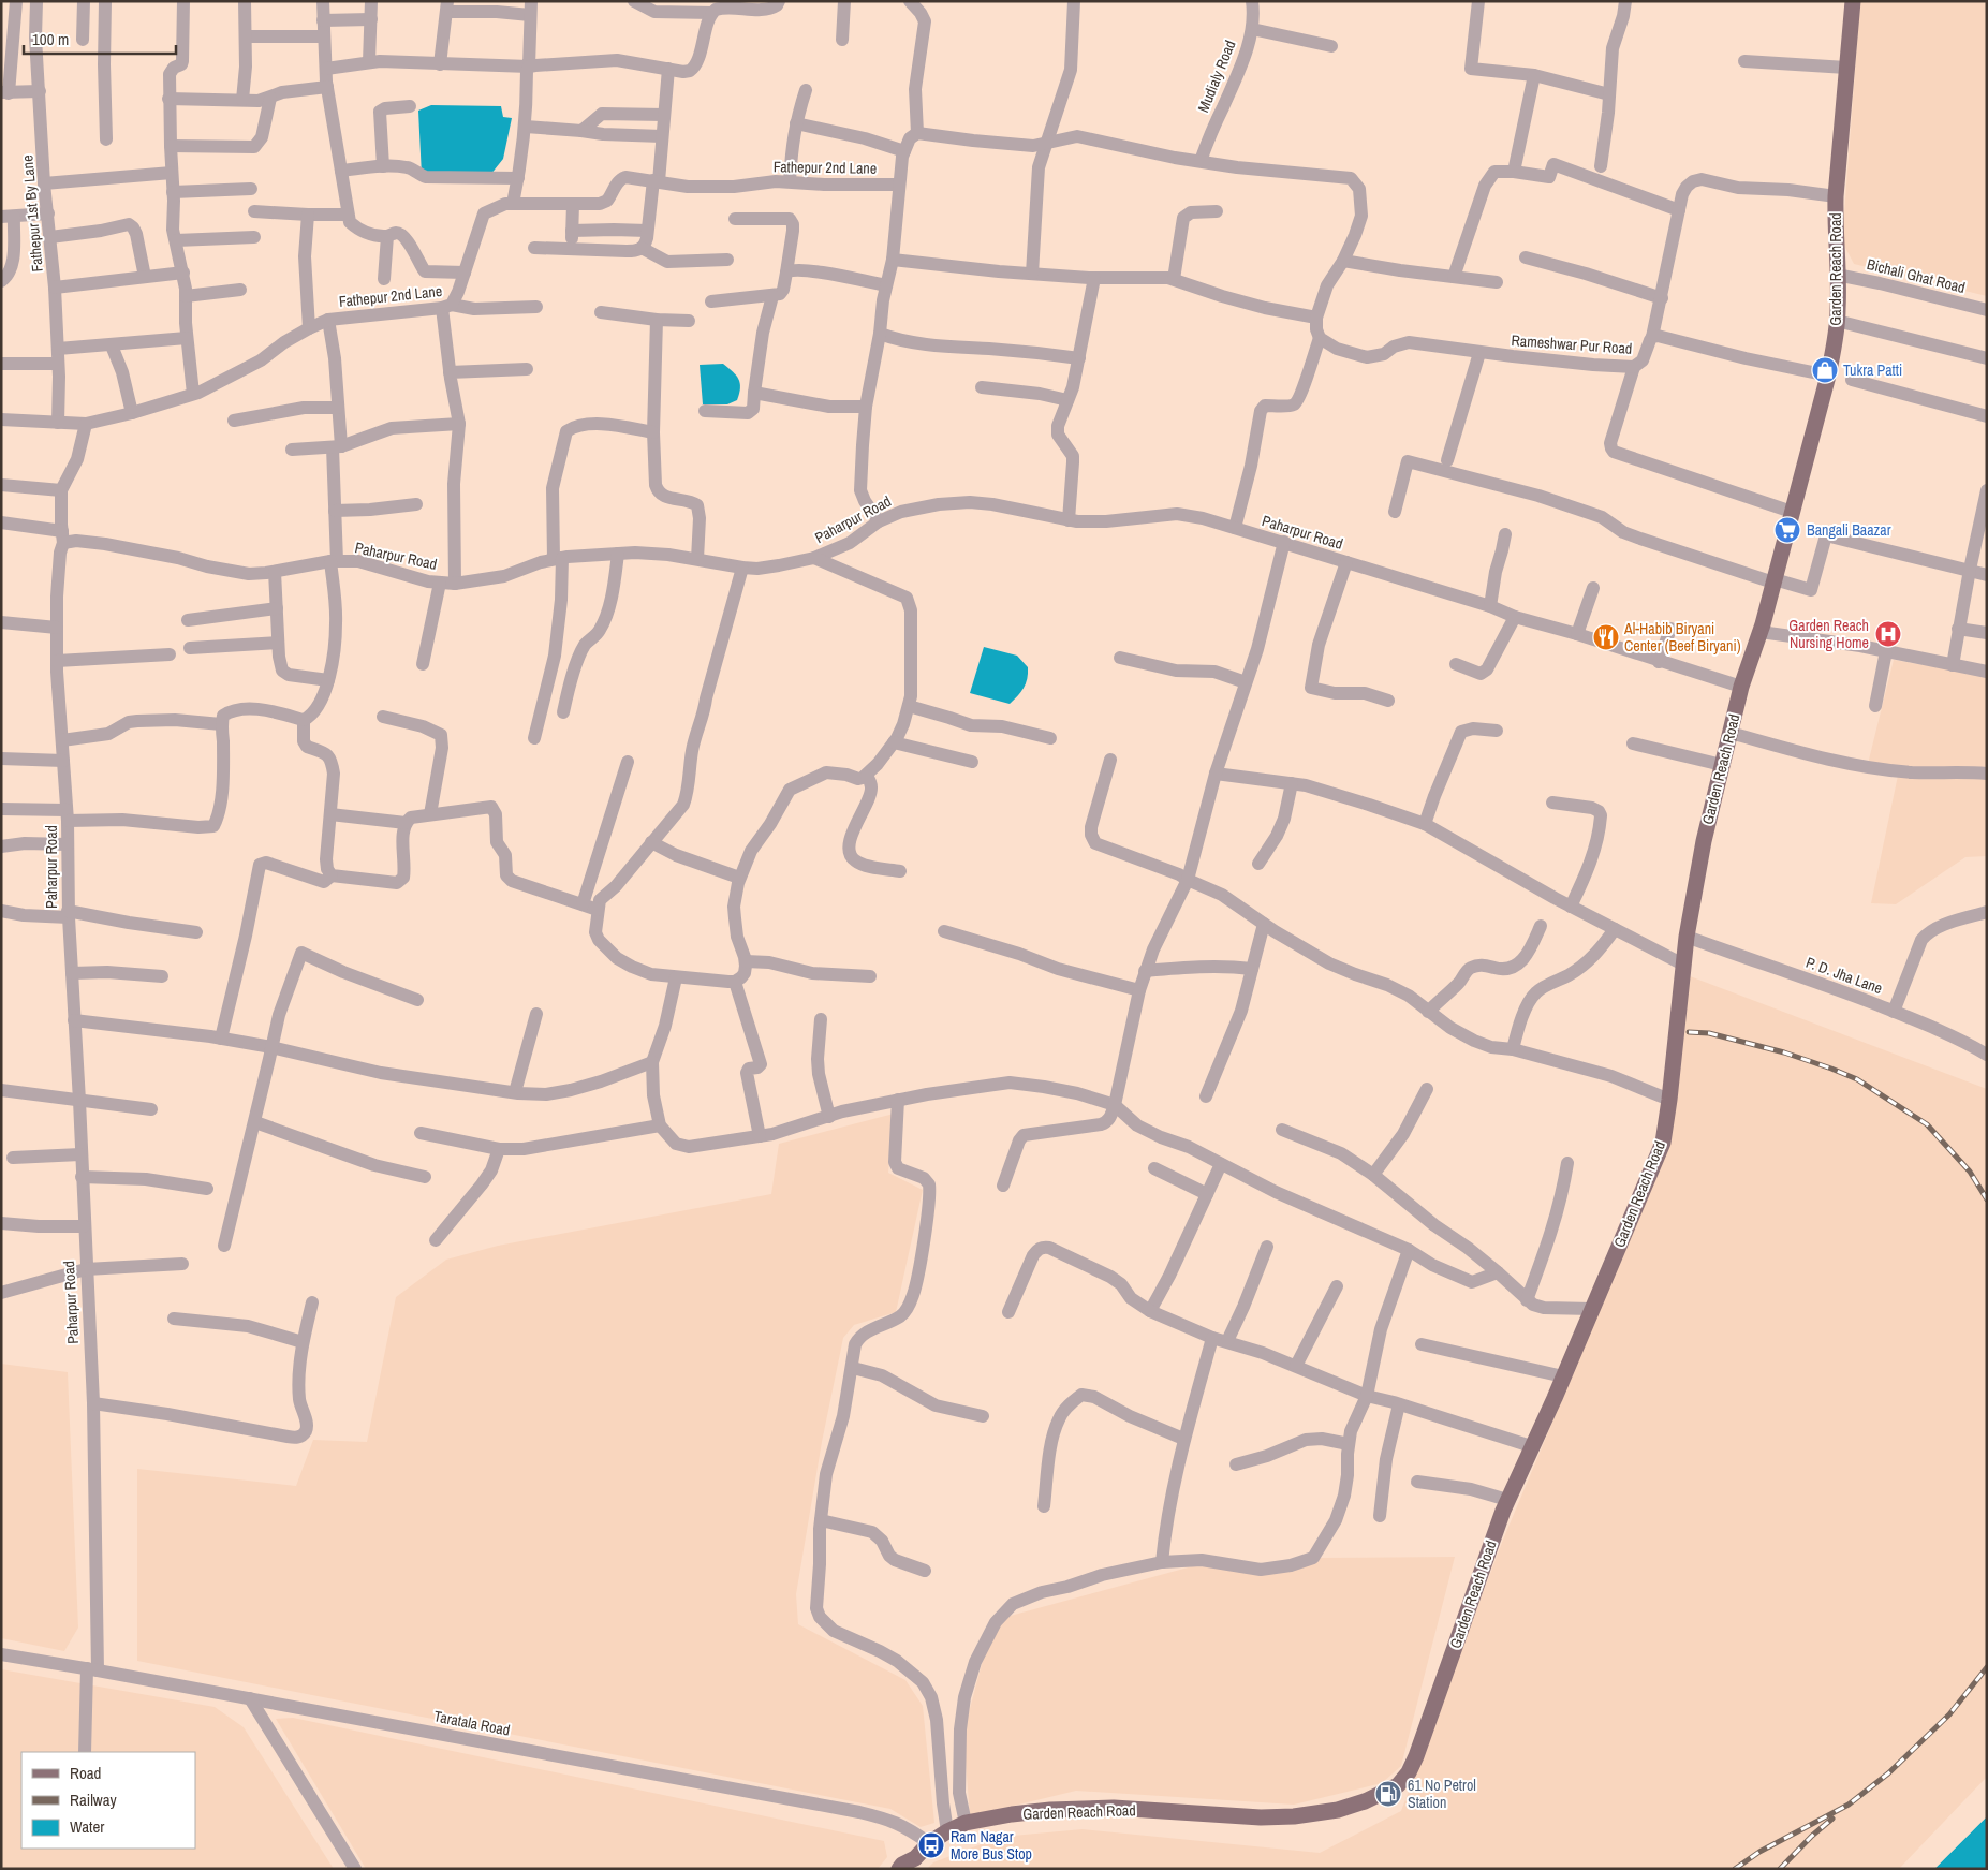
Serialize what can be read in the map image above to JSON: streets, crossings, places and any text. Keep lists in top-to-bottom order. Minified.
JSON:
{"streets":{"main road":["Garden Reach Road"],"street":["Mudialy Road","Fathepur 2nd Lane","Fathepur 1st By Lane","Bichali Ghat Road","Rameshwar Pur Road","Paharpur Road","P. D. Jha Lane","Taratala Road"]},"crossings":[["Fathepur 2nd Lane","Fathepur 1st By Lane"],["Garden Reach Road","Bichali Ghat Road"],["Garden Reach Road","Rameshwar Pur Road"],["Garden Reach Road","Paharpur Road"],["Garden Reach Road","P. D. Jha Lane"],["Garden Reach Road","Taratala Road"],["Paharpur Road","Taratala Road"]],"places":{"shop":["Tukra Patti"],"supermarket":["Bangali Baazar"],"hospital":["Garden Reach Nursing Home"],"restaurant":["Al-Habib Biryani Center (Beef Biryani)"],"fuel station":["61 No Petrol Station"],"bus stop":["Ram Nagar More Bus Stop"]},"legend":["Road","Railway","Water"],"scale_bar":"100 m"}
